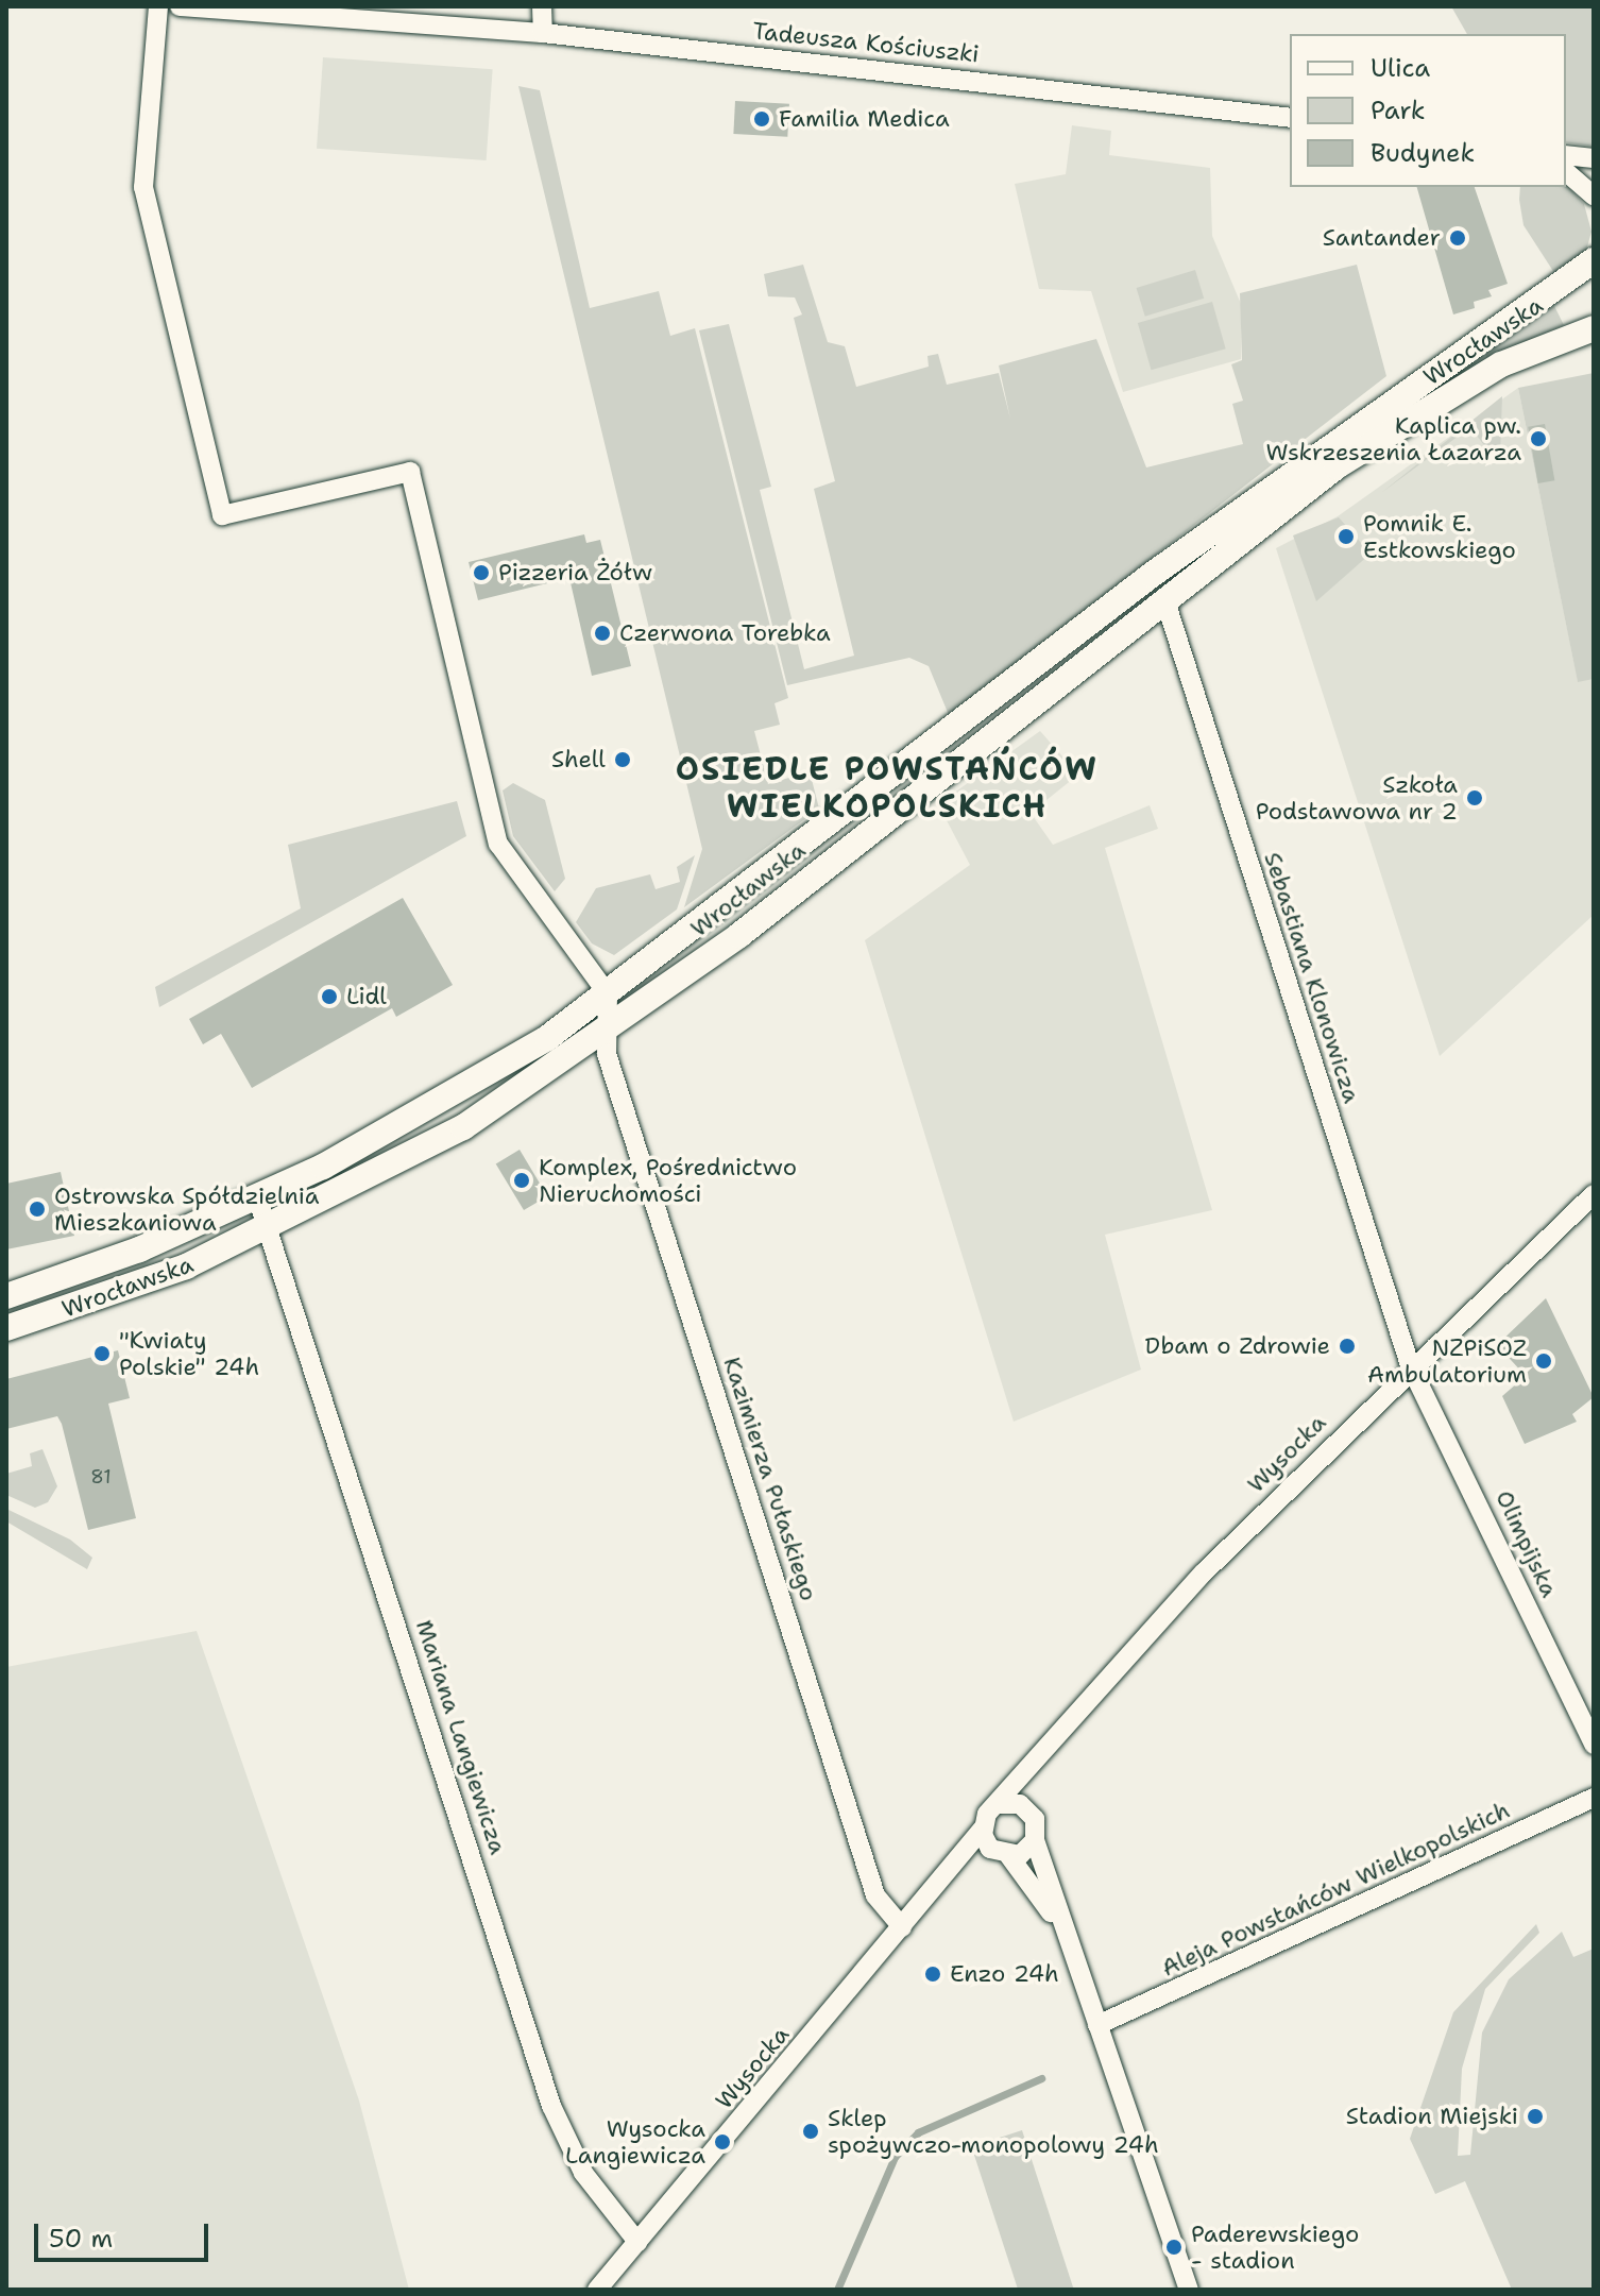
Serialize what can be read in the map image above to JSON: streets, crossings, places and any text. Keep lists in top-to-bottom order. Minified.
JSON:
{"streets":{"main road":["Wrocławska"],"street":["Tadeusza Kościuszki","Sebastiana Klonowicza","Wysocka","Kazimierza Pułaskiego","Olimpijska","Mariana Langiewicza","Aleja Powstańców Wielkopolskich"]},"crossings":[["Wrocławska","Sebastiana Klonowicza"],["Wrocławska","Kazimierza Pułaskiego"],["Wrocławska","Mariana Langiewicza"],["Sebastiana Klonowicza","Wysocka"],["Sebastiana Klonowicza","Olimpijska"],["Wysocka","Kazimierza Pułaskiego"],["Wysocka","Olimpijska"],["Wysocka","Mariana Langiewicza"]],"districts":["OSIEDLE POWSTAŃCÓW WIELKOPOLSKICH"],"places":["Familia Medica","Santander","Kaplica pw. Wskrzeszenia Łazarza","Pomnik E. Estkowskiego","Pizzeria Żółw","Czerwona Torebka","Shell","Szkoła Podstawowa nr 2","Lidl","Komplex, Pośrednictwo Nieruchomości","Ostrowska Spółdzielnia Mieszkaniowa","Dbam o Zdrowie","\"Kwiaty Polskie\" 24h","NZPiSOZ Ambulatorium","Enzo 24h","Stadion Miejski","Sklep spożywczo-monopolowy 24h","Wysocka Langiewicza","Paderewskiego - stadion"],"house_numbers":["81"],"legend":["Ulica","Park","Budynek"],"scale_bar":"50 m"}
